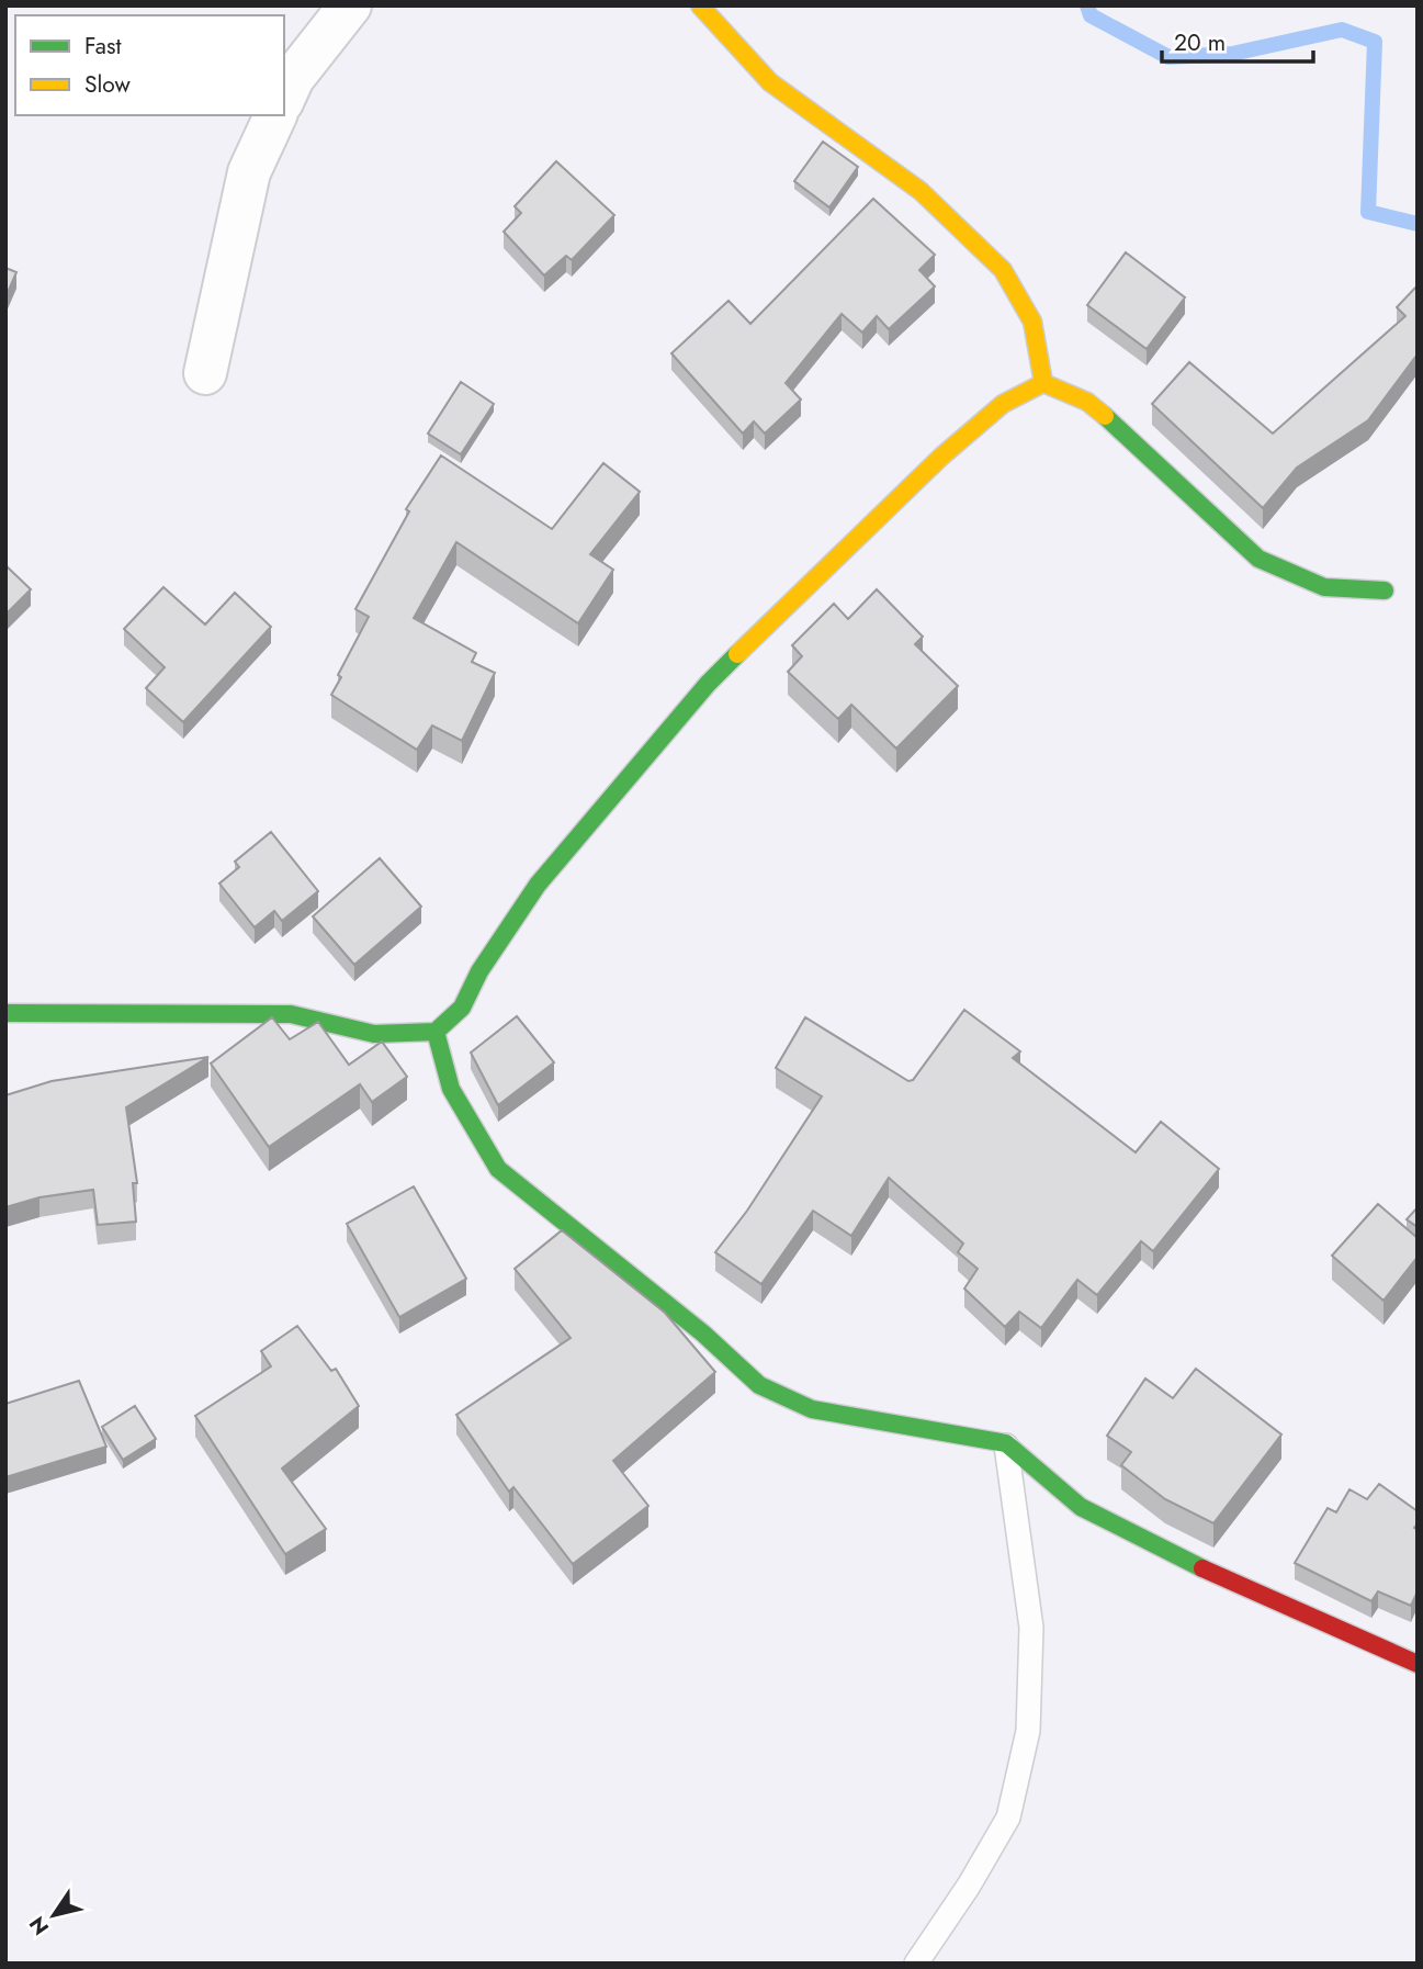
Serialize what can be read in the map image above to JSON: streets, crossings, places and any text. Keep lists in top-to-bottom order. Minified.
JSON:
{"legend":["Fast","Slow"],"scale_bar":"20 m","north":"bottom left"}
